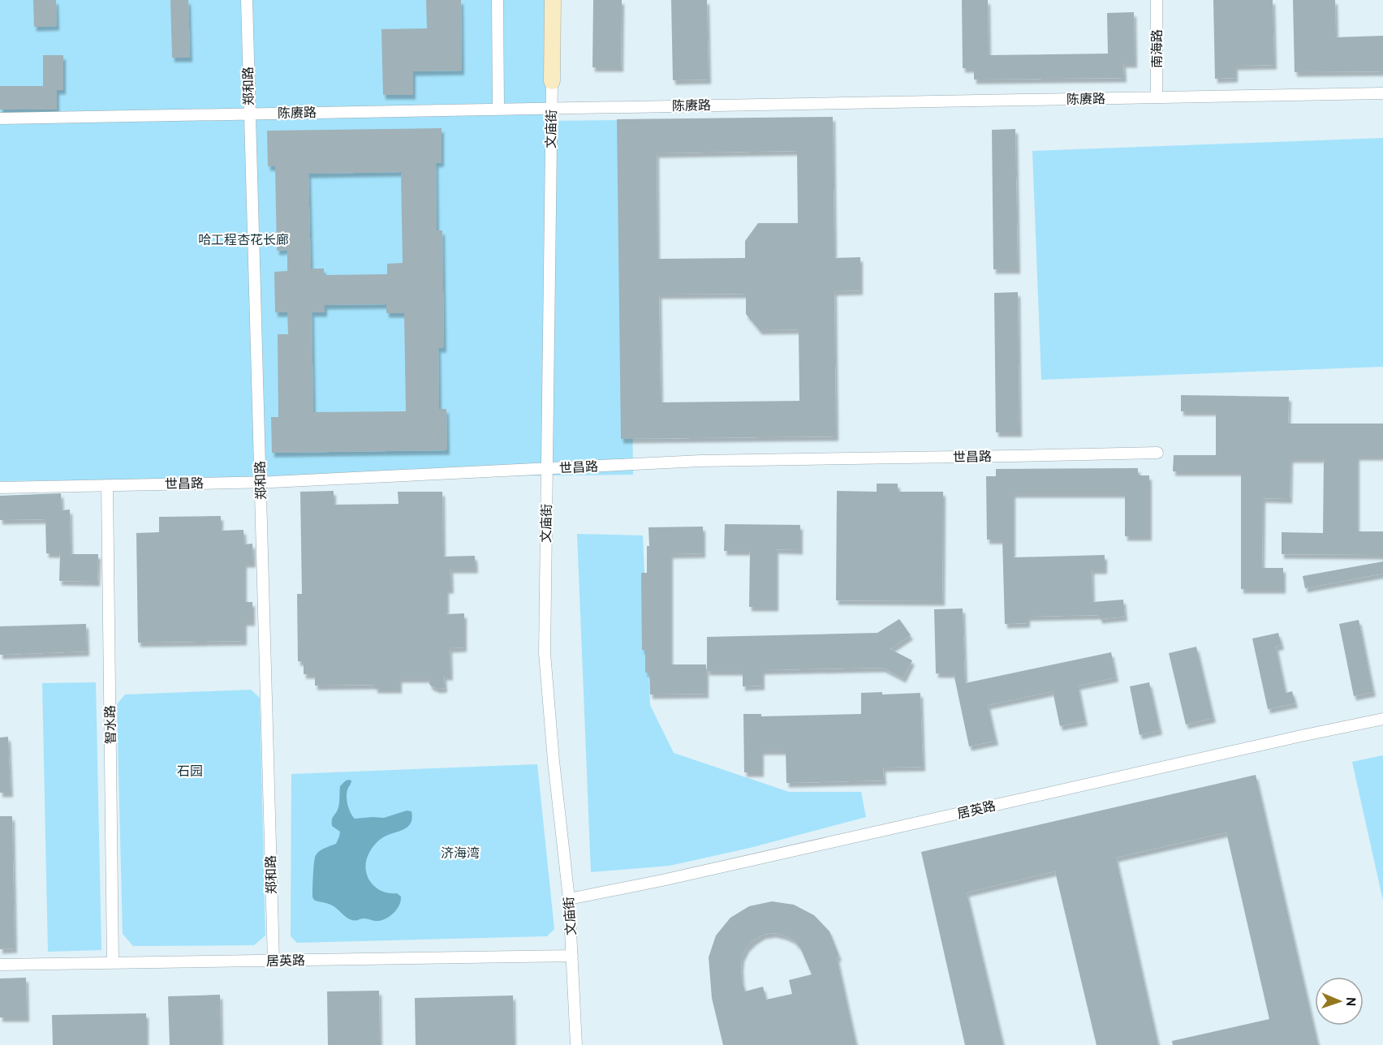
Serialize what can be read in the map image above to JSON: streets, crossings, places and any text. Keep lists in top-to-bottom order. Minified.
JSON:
{"streets":{"main road":["文庙街"],"street":["南海路","郑和路","陈赓路","世昌路","智水路","居英路"]},"crossings":[["南海路","陈赓路"],["郑和路","陈赓路"],["郑和路","世昌路"],["郑和路","居英路"],["陈赓路","文庙街"],["文庙街","世昌路"],["文庙街","居英路"],["世昌路","智水路"],["智水路","居英路"]],"parks":["哈工程杏花长廊","石园","济海湾"],"north":"right"}
